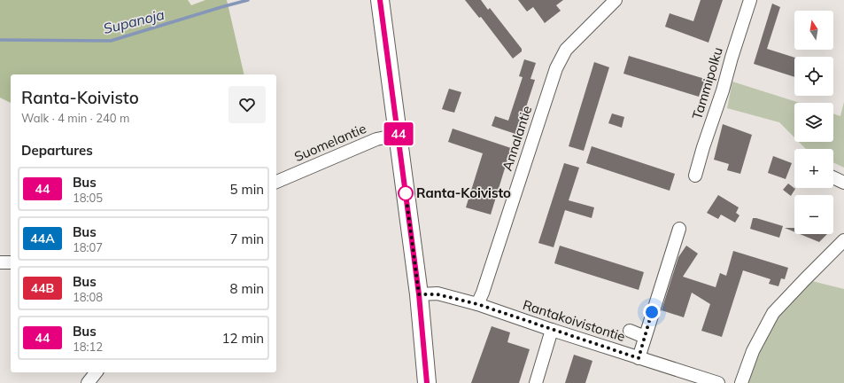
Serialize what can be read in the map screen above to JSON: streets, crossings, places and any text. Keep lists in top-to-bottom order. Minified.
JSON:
{"streets":{"street":["Tammipolku","Annalantie","Suomelantie","Rantakoivistontie"]},"crossings":[["Annalantie","Rantakoivistontie"]],"water":["Supanoja"],"places":["Ranta-Koivisto"],"lines":["bus line 44"],"north":"top","page":{"on_map":"44","map_buttons":["+","−"],"heading":[["Ranta-Koivisto","Walk · 4 min · 240 m"],"Departures"],"list":[{"mark":"44","name":"Bus","note":"18:05","value":"5 min"},{"mark":"44A","name":"Bus","note":"18:07","value":"7 min"},{"mark":"44B","name":"Bus","note":"18:08","value":"8 min"},{"mark":"44","name":"Bus","note":"18:12","value":"12 min"}]}}
